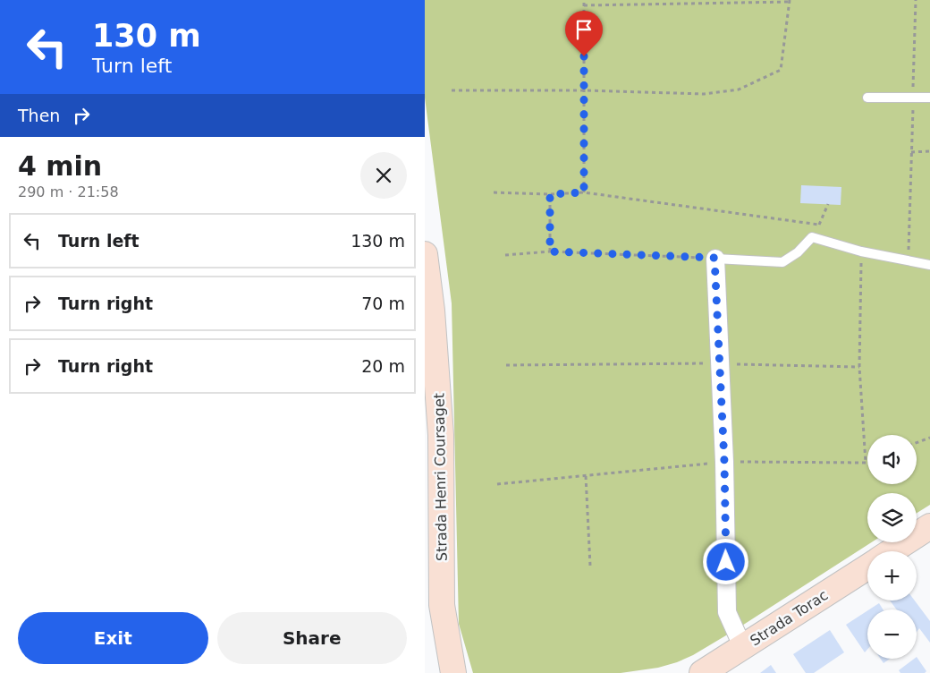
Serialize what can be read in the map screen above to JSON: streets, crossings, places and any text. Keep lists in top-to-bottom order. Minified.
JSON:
{"streets":{"street":["Strada Henri Coursaget","Strada Torac"]},"page":{"turn":["130 m","Turn left"],"then":"Then","heading":["4 min","290 m · 21:58"],"list":[{"name":"Turn left","value":"130 m"},{"name":"Turn right","value":"70 m"},{"name":"Turn right","value":"20 m"}],"map_buttons":["+","−"],"buttons":["Exit","Share"]}}
